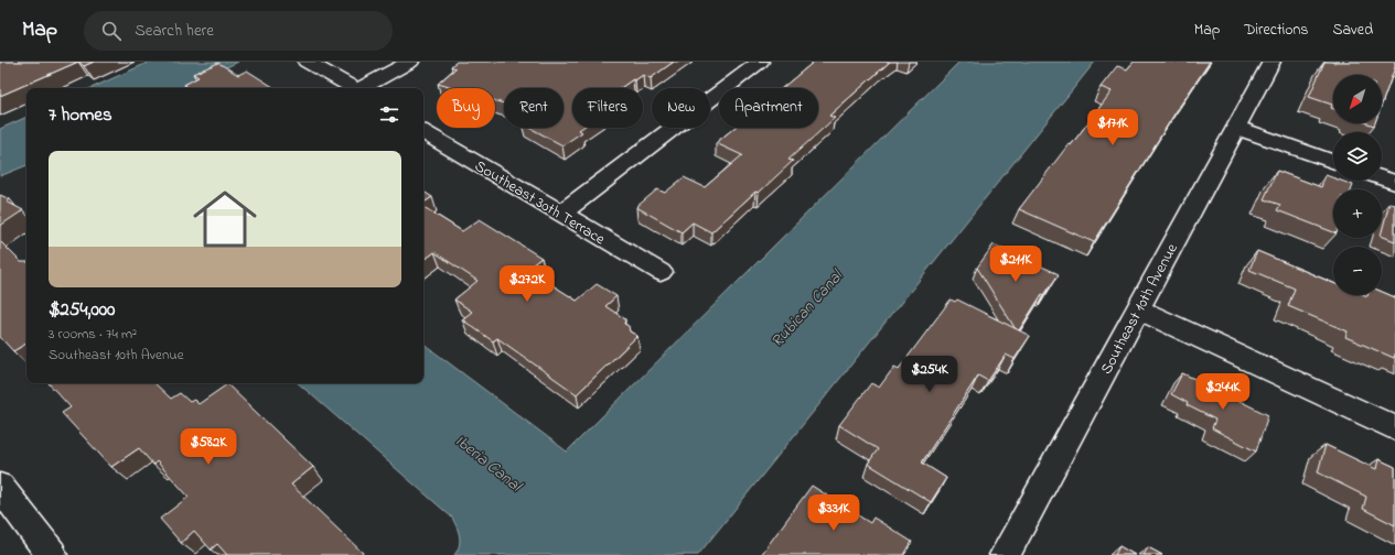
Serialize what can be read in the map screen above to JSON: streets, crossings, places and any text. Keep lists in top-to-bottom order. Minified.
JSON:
{"streets":{"street":["Southeast 30th Terrace","Southeast 10th Avenue"]},"water":["Rubican Canal","Iberia Canal"],"north":"bottom left","page":{"header":"Map","search":"Search here","nav":["Map","Directions","Saved"],"map_buttons":["+","−"],"chip":["Buy","Rent","Filters","New","Apartment"],"heading":"7 homes","price":["$171K","$211K","$272K","$254K","$244K","$582K","$331K"],"list":[{"name":"$254,000","note":"3 rooms · 74 m² · Southeast 10th Avenue"}]}}
